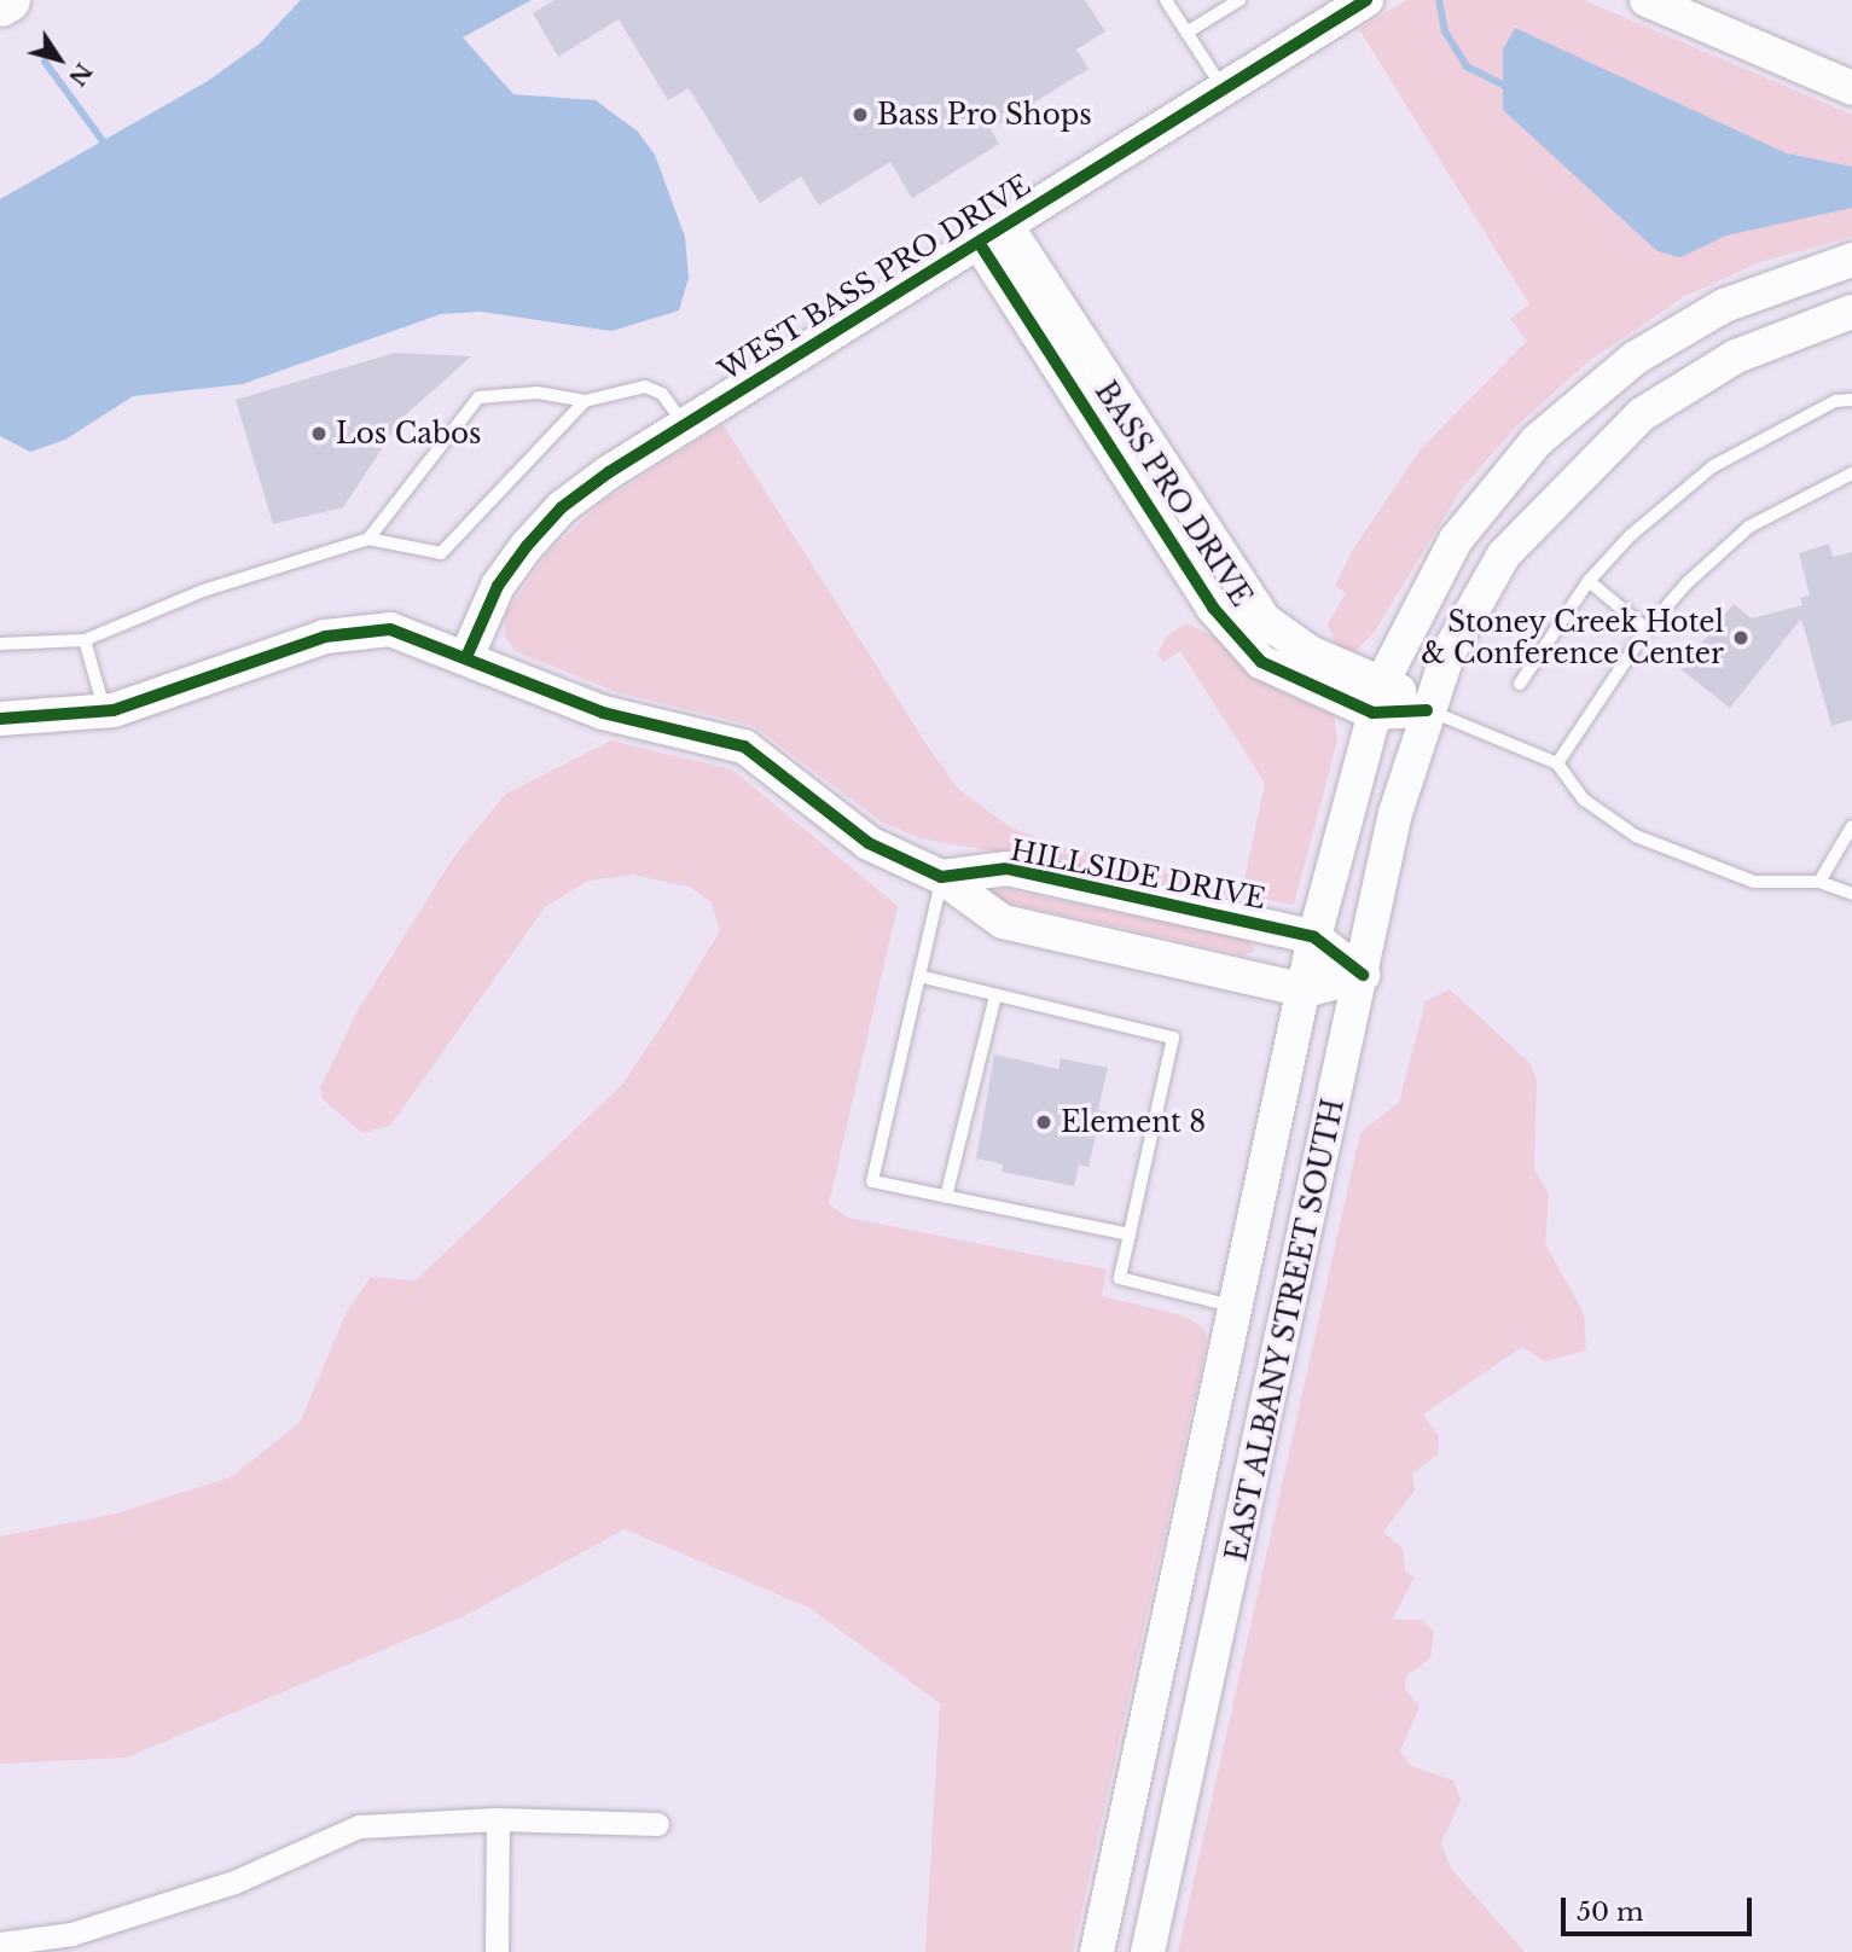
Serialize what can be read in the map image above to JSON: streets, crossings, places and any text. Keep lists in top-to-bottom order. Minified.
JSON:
{"streets":{"street":["WEST BASS PRO DRIVE","BASS PRO DRIVE","HILLSIDE DRIVE","EAST ALBANY STREET SOUTH"]},"crossings":[["WEST BASS PRO DRIVE","BASS PRO DRIVE"],["BASS PRO DRIVE","EAST ALBANY STREET SOUTH"],["HILLSIDE DRIVE","EAST ALBANY STREET SOUTH"]],"places":["Bass Pro Shops","Los Cabos","Stoney Creek Hotel & Conference Center","Element 8"],"scale_bar":"50 m","north":"bottom right"}
